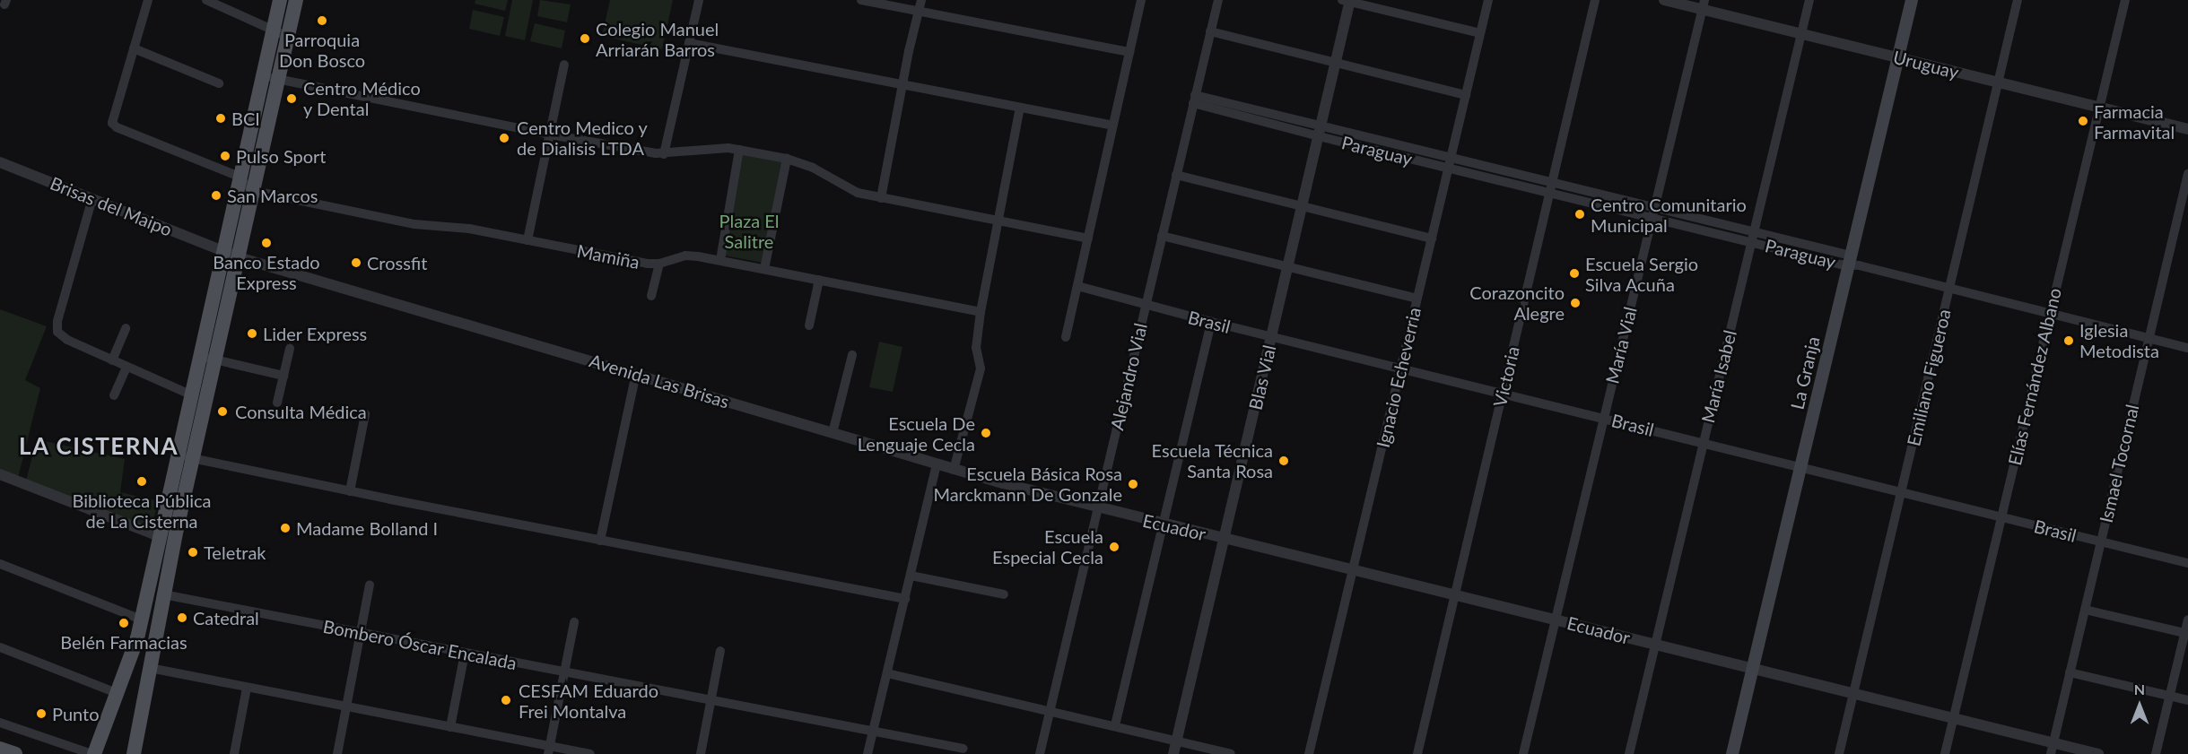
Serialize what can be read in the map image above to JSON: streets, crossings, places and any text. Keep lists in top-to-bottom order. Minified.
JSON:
{"streets":{"main road":["La Granja"],"street":["Uruguay","Paraguay","Brisas del Maipo","Mamiña","Brasil","María Vial","Alejandro Vial","Victoria","María Isabel","Elías Fernández Albano","Blas Vial","Ignacio Echeverria","Emiliano Figueroa","Avenida Las Brisas","Ismael Tocornal","Ecuador","Bombero Óscar Encalada"]},"crossings":[["Uruguay","María Vial"],["Uruguay","La Granja"],["Uruguay","María Isabel"],["Uruguay","Elías Fernández Albano"],["Uruguay","Emiliano Figueroa"],["Paraguay","María Vial"],["Paraguay","La Granja"],["Paraguay","Alejandro Vial"],["Paraguay","Victoria"],["Paraguay","María Isabel"],["Paraguay","Elías Fernández Albano"],["Paraguay","Blas Vial"],["Paraguay","Ignacio Echeverria"],["Paraguay","Emiliano Figueroa"],["Paraguay","Ismael Tocornal"],["Brisas del Maipo","Avenida Las Brisas"],["Brasil","María Vial"],["Brasil","La Granja"],["Brasil","Alejandro Vial"],["Brasil","Victoria"],["Brasil","María Isabel"],["Brasil","Elías Fernández Albano"],["Brasil","Blas Vial"],["Brasil","Ignacio Echeverria"],["Brasil","Emiliano Figueroa"],["Brasil","Ismael Tocornal"],["María Vial","Ecuador"],["La Granja","Ecuador"],["Alejandro Vial","Avenida Las Brisas"],["Alejandro Vial","Ecuador"],["Victoria","Ecuador"],["María Isabel","Ecuador"],["Elías Fernández Albano","Ecuador"],["Blas Vial","Ecuador"],["Ignacio Echeverria","Ecuador"],["Emiliano Figueroa","Ecuador"],["Avenida Las Brisas","Ecuador"],["Ismael Tocornal","Ecuador"]],"districts":["LA CISTERNA"],"parks":["Plaza El Salitre"],"places":["Parroquia Don Bosco","Colegio Manuel Arriarán Barros","Centro Médico y Dental","BCI","Farmacia Farmavital","Centro Medico y de Dialisis LTDA","Pulso Sport","San Marcos","Centro Comunitario Municipal","Banco Estado Express","Crossfit","Escuela Sergio Silva Acuña","Corazoncito Alegre","Lider Express","Iglesia Metodista","Consulta Médica","Escuela De Lenguaje Cecla","Escuela Técnica Santa Rosa","Biblioteca Pública de La Cisterna","Escuela Básica Rosa Marckmann De Gonzale","Madame Bolland I","Escuela Especial Cecla","Teletrak","Catedral","Belén Farmacias","CESFAM Eduardo Frei Montalva","Punto"],"north":"top"}
